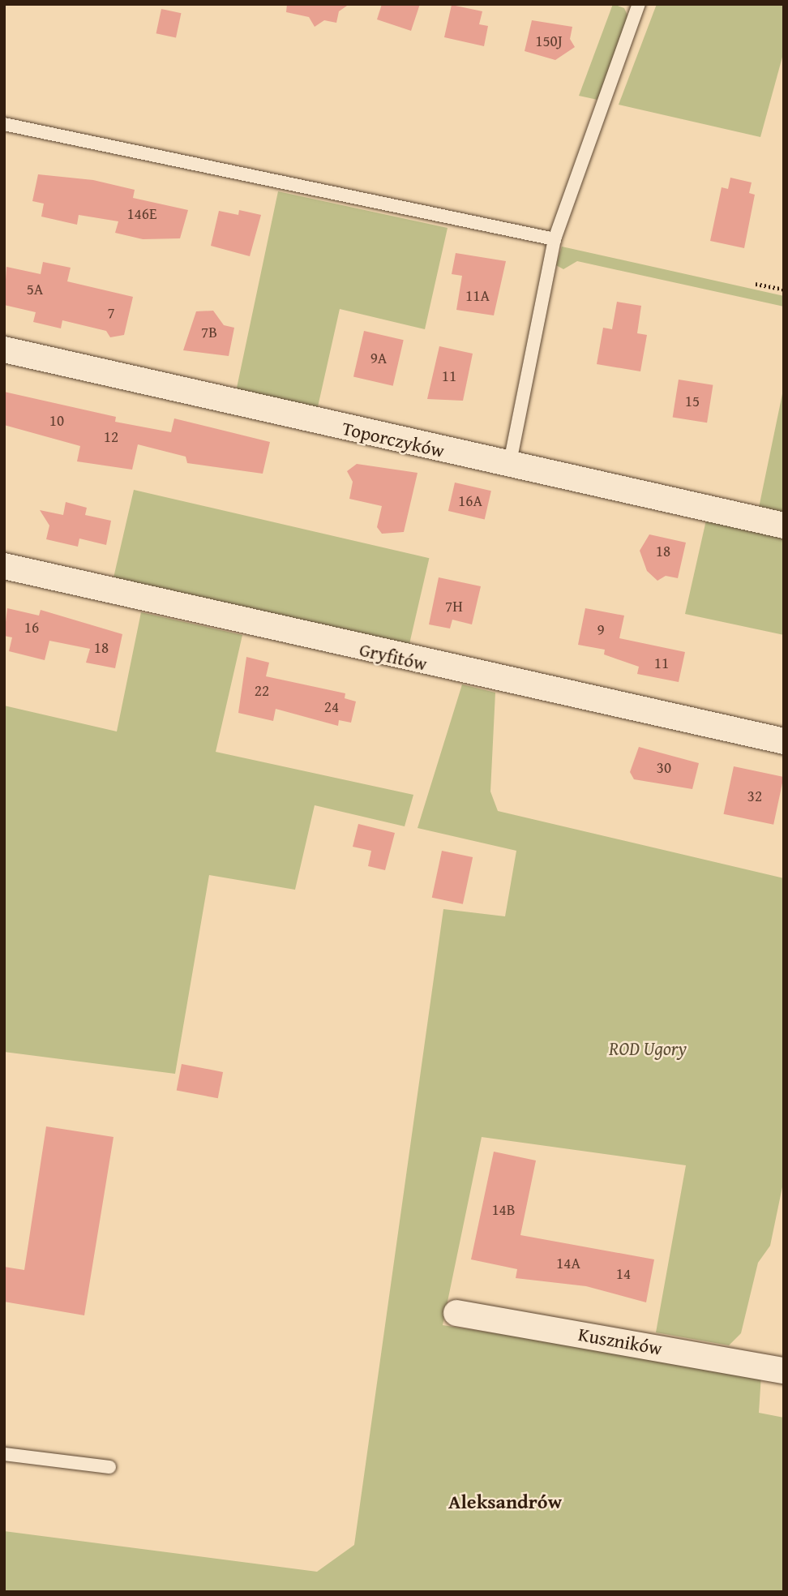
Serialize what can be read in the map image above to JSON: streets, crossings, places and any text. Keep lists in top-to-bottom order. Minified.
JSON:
{"streets":{"street":["Toporczyków","Gryfitów","Kuszników"]},"districts":["Aleksandrów"],"parks":["ROD Ugory"],"house_numbers":["150J","146E","5A","11A","7","7B","9A","11","15","10","12","16A","18","7H","16","9","18","11","22","24","30","32","14B","14A","14"]}
